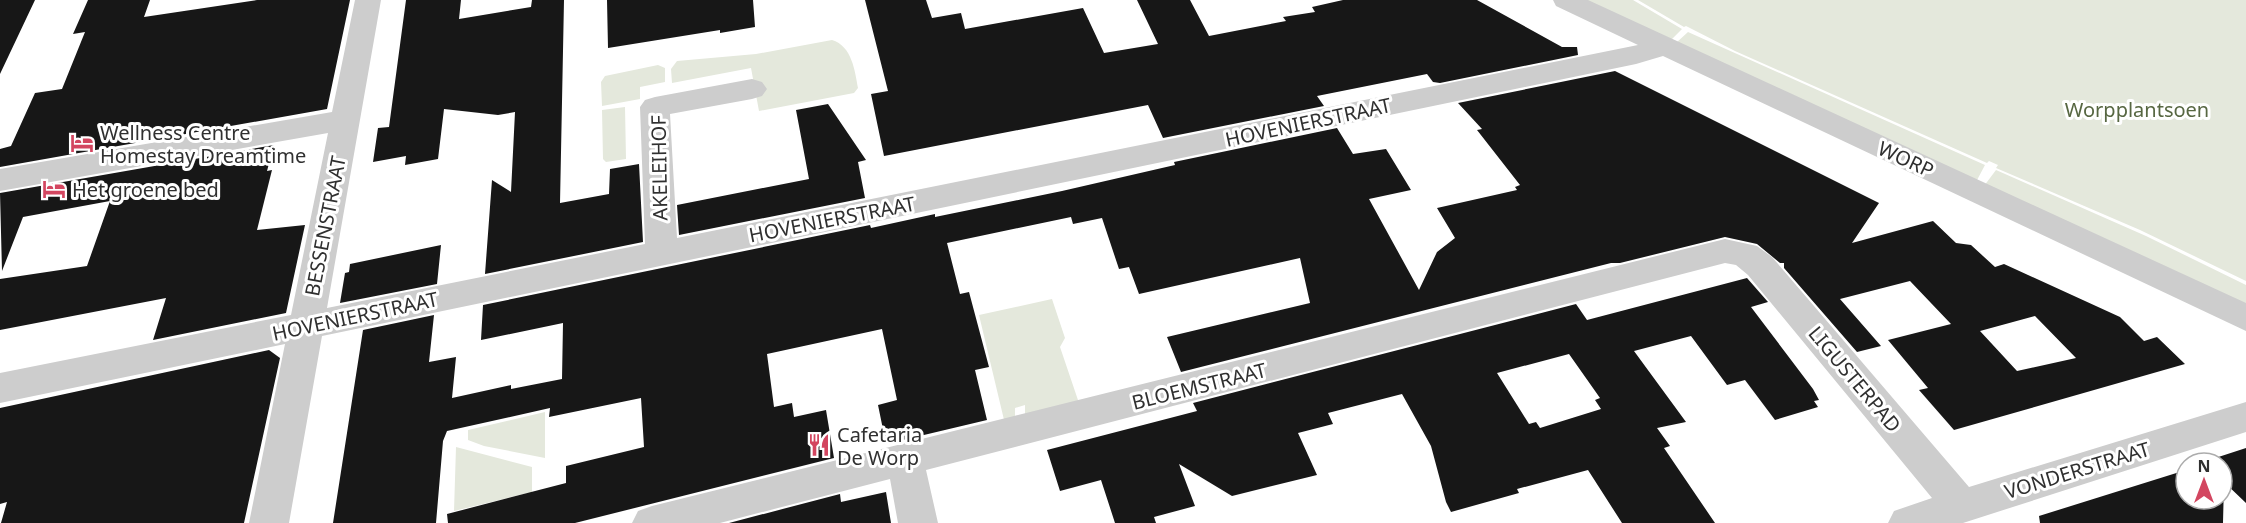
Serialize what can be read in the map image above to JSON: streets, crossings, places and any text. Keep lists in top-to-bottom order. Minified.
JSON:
{"streets":{"street":["HOVENIERSTRAAT","WORP","AKELEIHOF","BESSENSTRAAT","LIGUSTERPAD","BLOEMSTRAAT","VONDERSTRAAT"]},"crossings":[["HOVENIERSTRAAT","WORP"],["HOVENIERSTRAAT","AKELEIHOF"],["HOVENIERSTRAAT","BESSENSTRAAT"],["LIGUSTERPAD","BLOEMSTRAAT"],["LIGUSTERPAD","VONDERSTRAAT"]],"parks":["Worpplantsoen"],"places":{"hotel":["Wellness Centre Homestay Dreamtime","Het groene bed"],"restaurant":["Cafetaria De Worp"]},"north":"top"}
